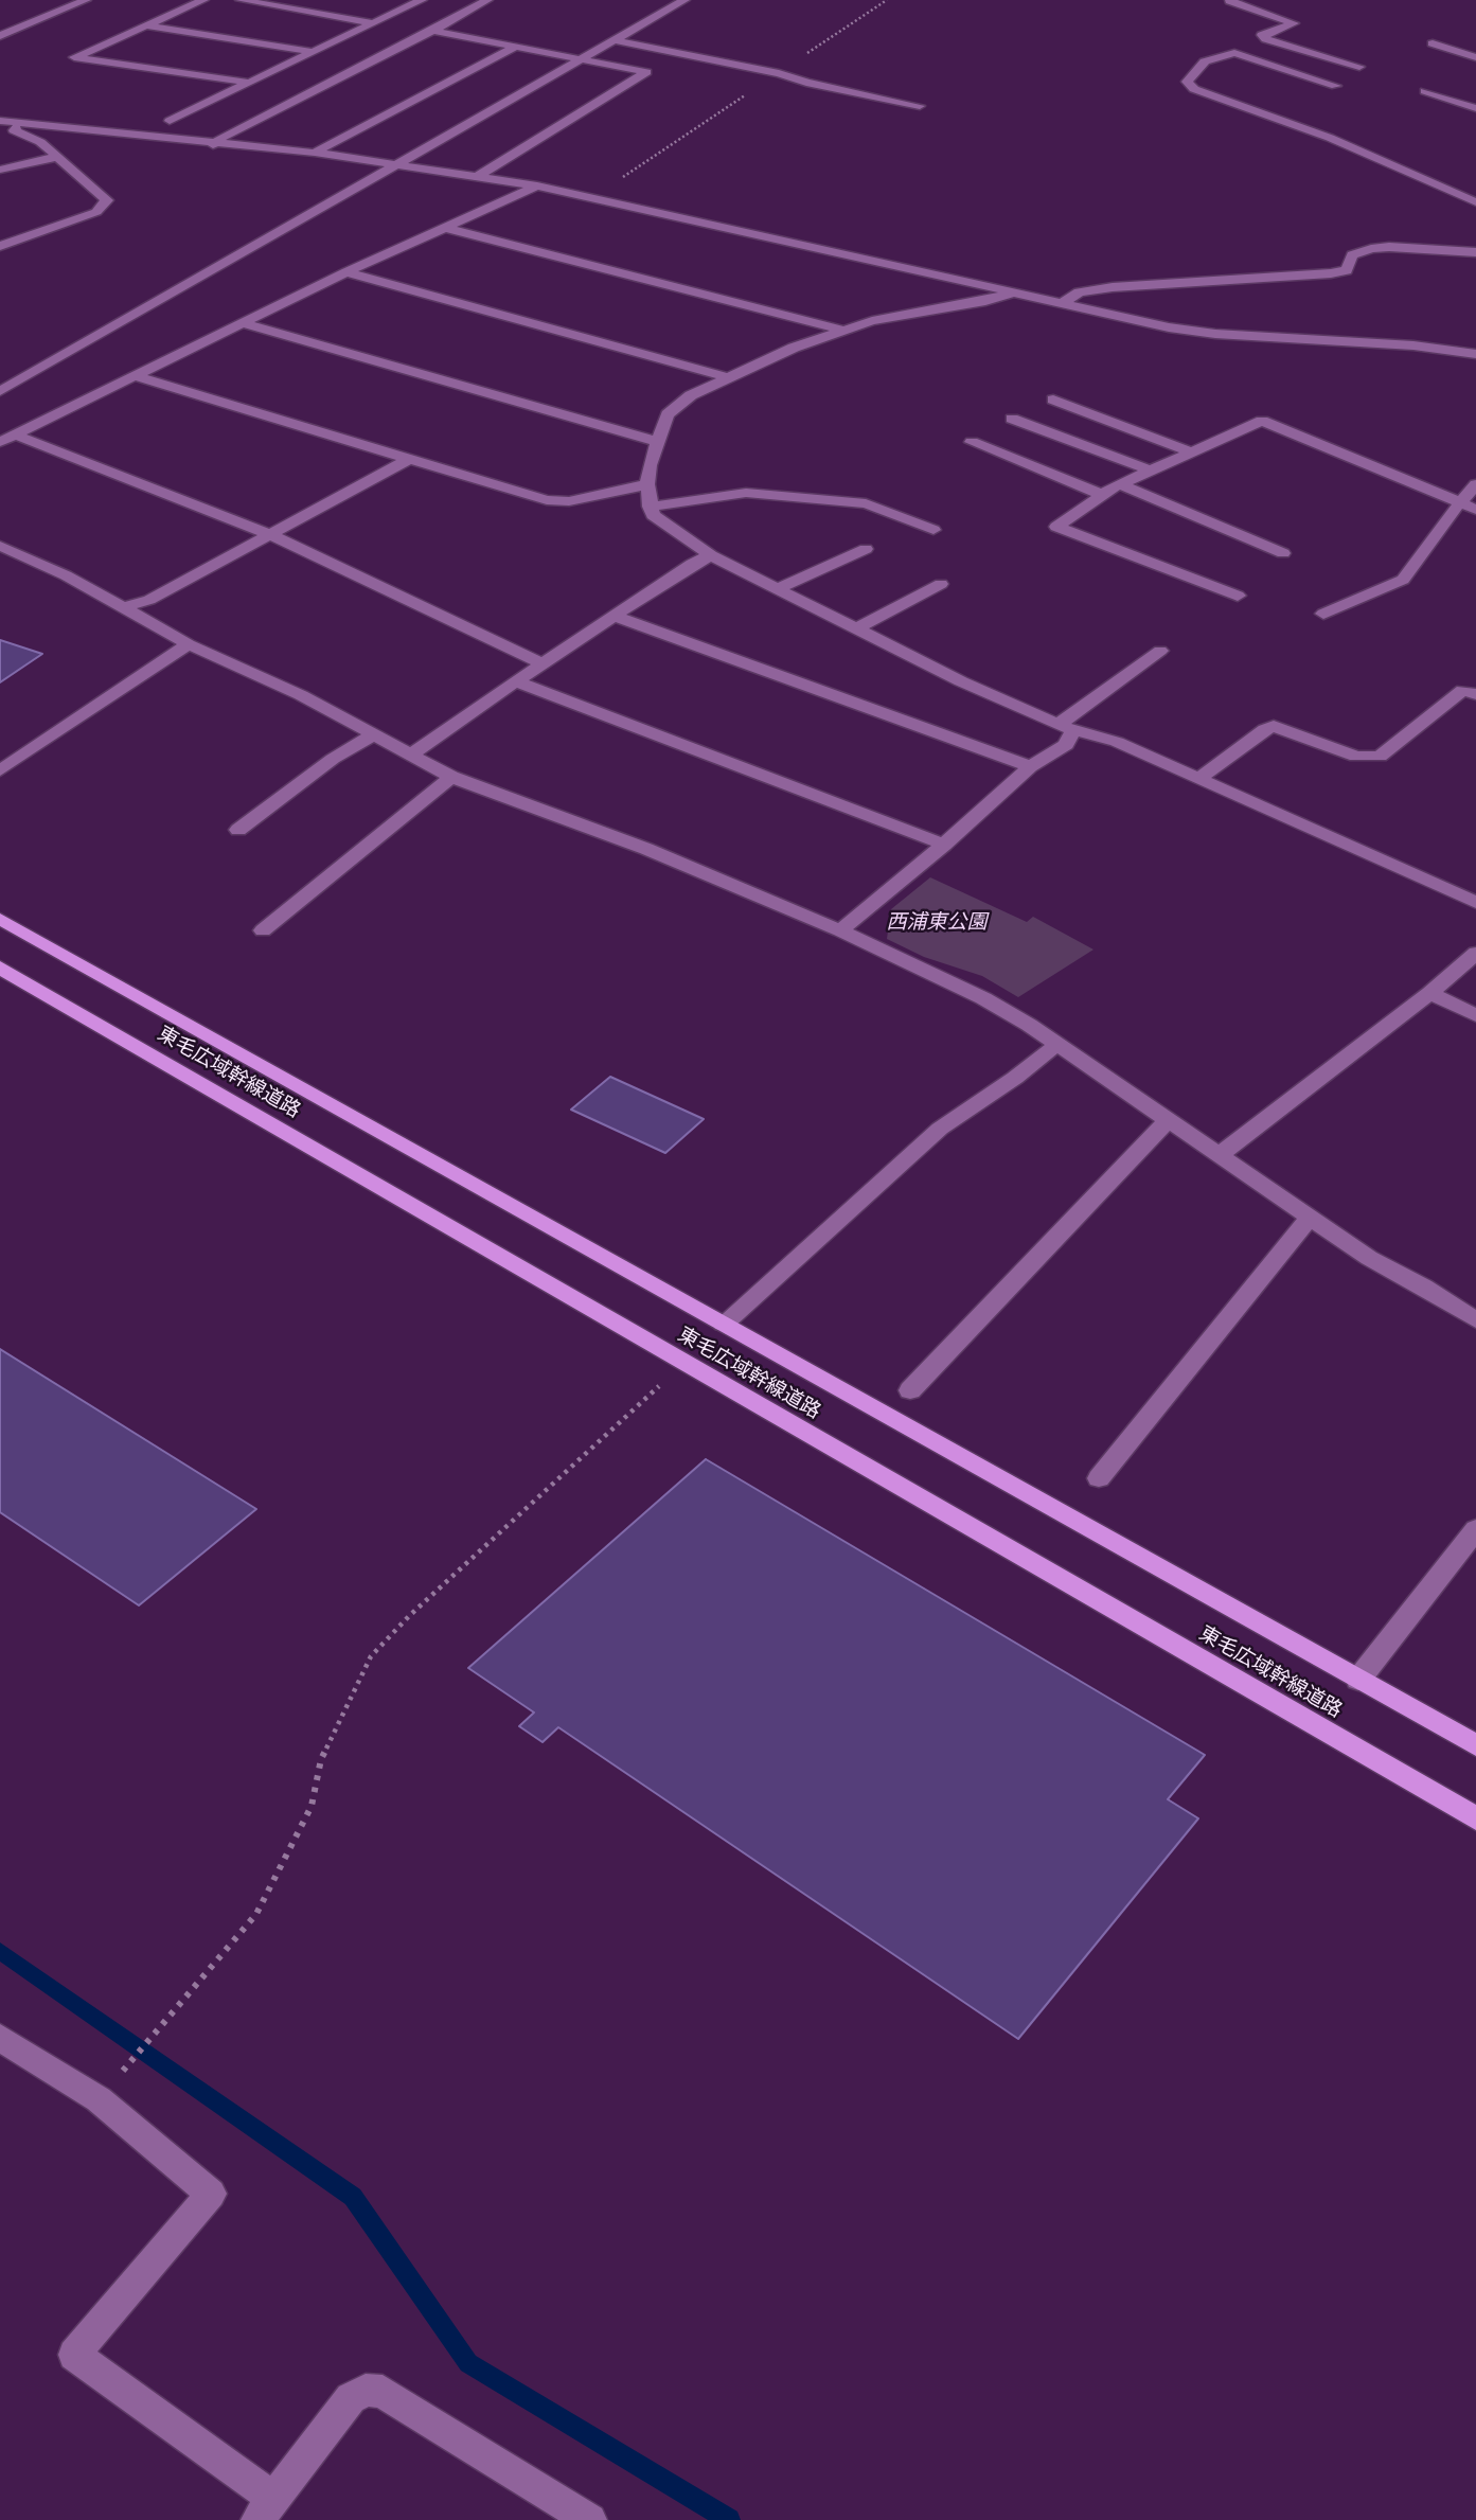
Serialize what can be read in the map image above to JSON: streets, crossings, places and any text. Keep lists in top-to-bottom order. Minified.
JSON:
{"streets":{"highway":["東毛広域幹線道路"]},"parks":["西浦東公園"]}
